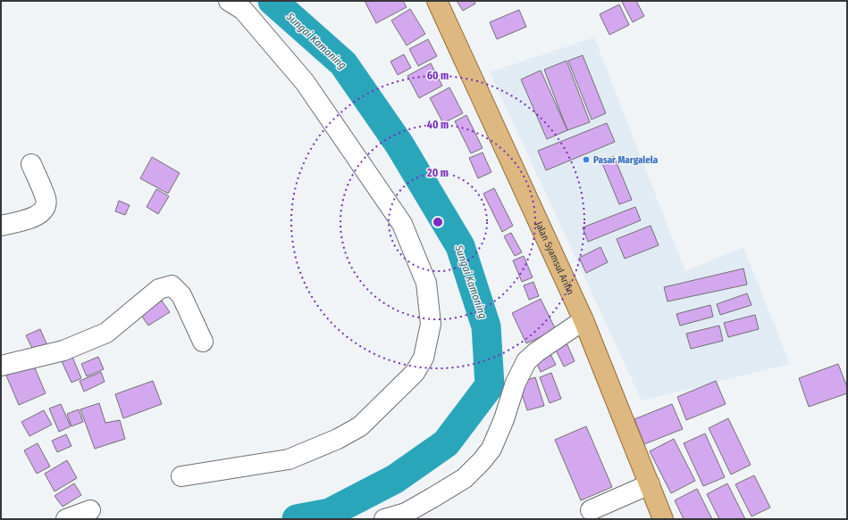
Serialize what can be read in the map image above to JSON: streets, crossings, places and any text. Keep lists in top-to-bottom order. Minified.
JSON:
{"streets":{"main road":["Jalan Syamsul Arifin"]},"water":["Sungai Kamoning"],"places":["Pasar Margalela"],"rings":["60 m","40 m","20 m"]}
